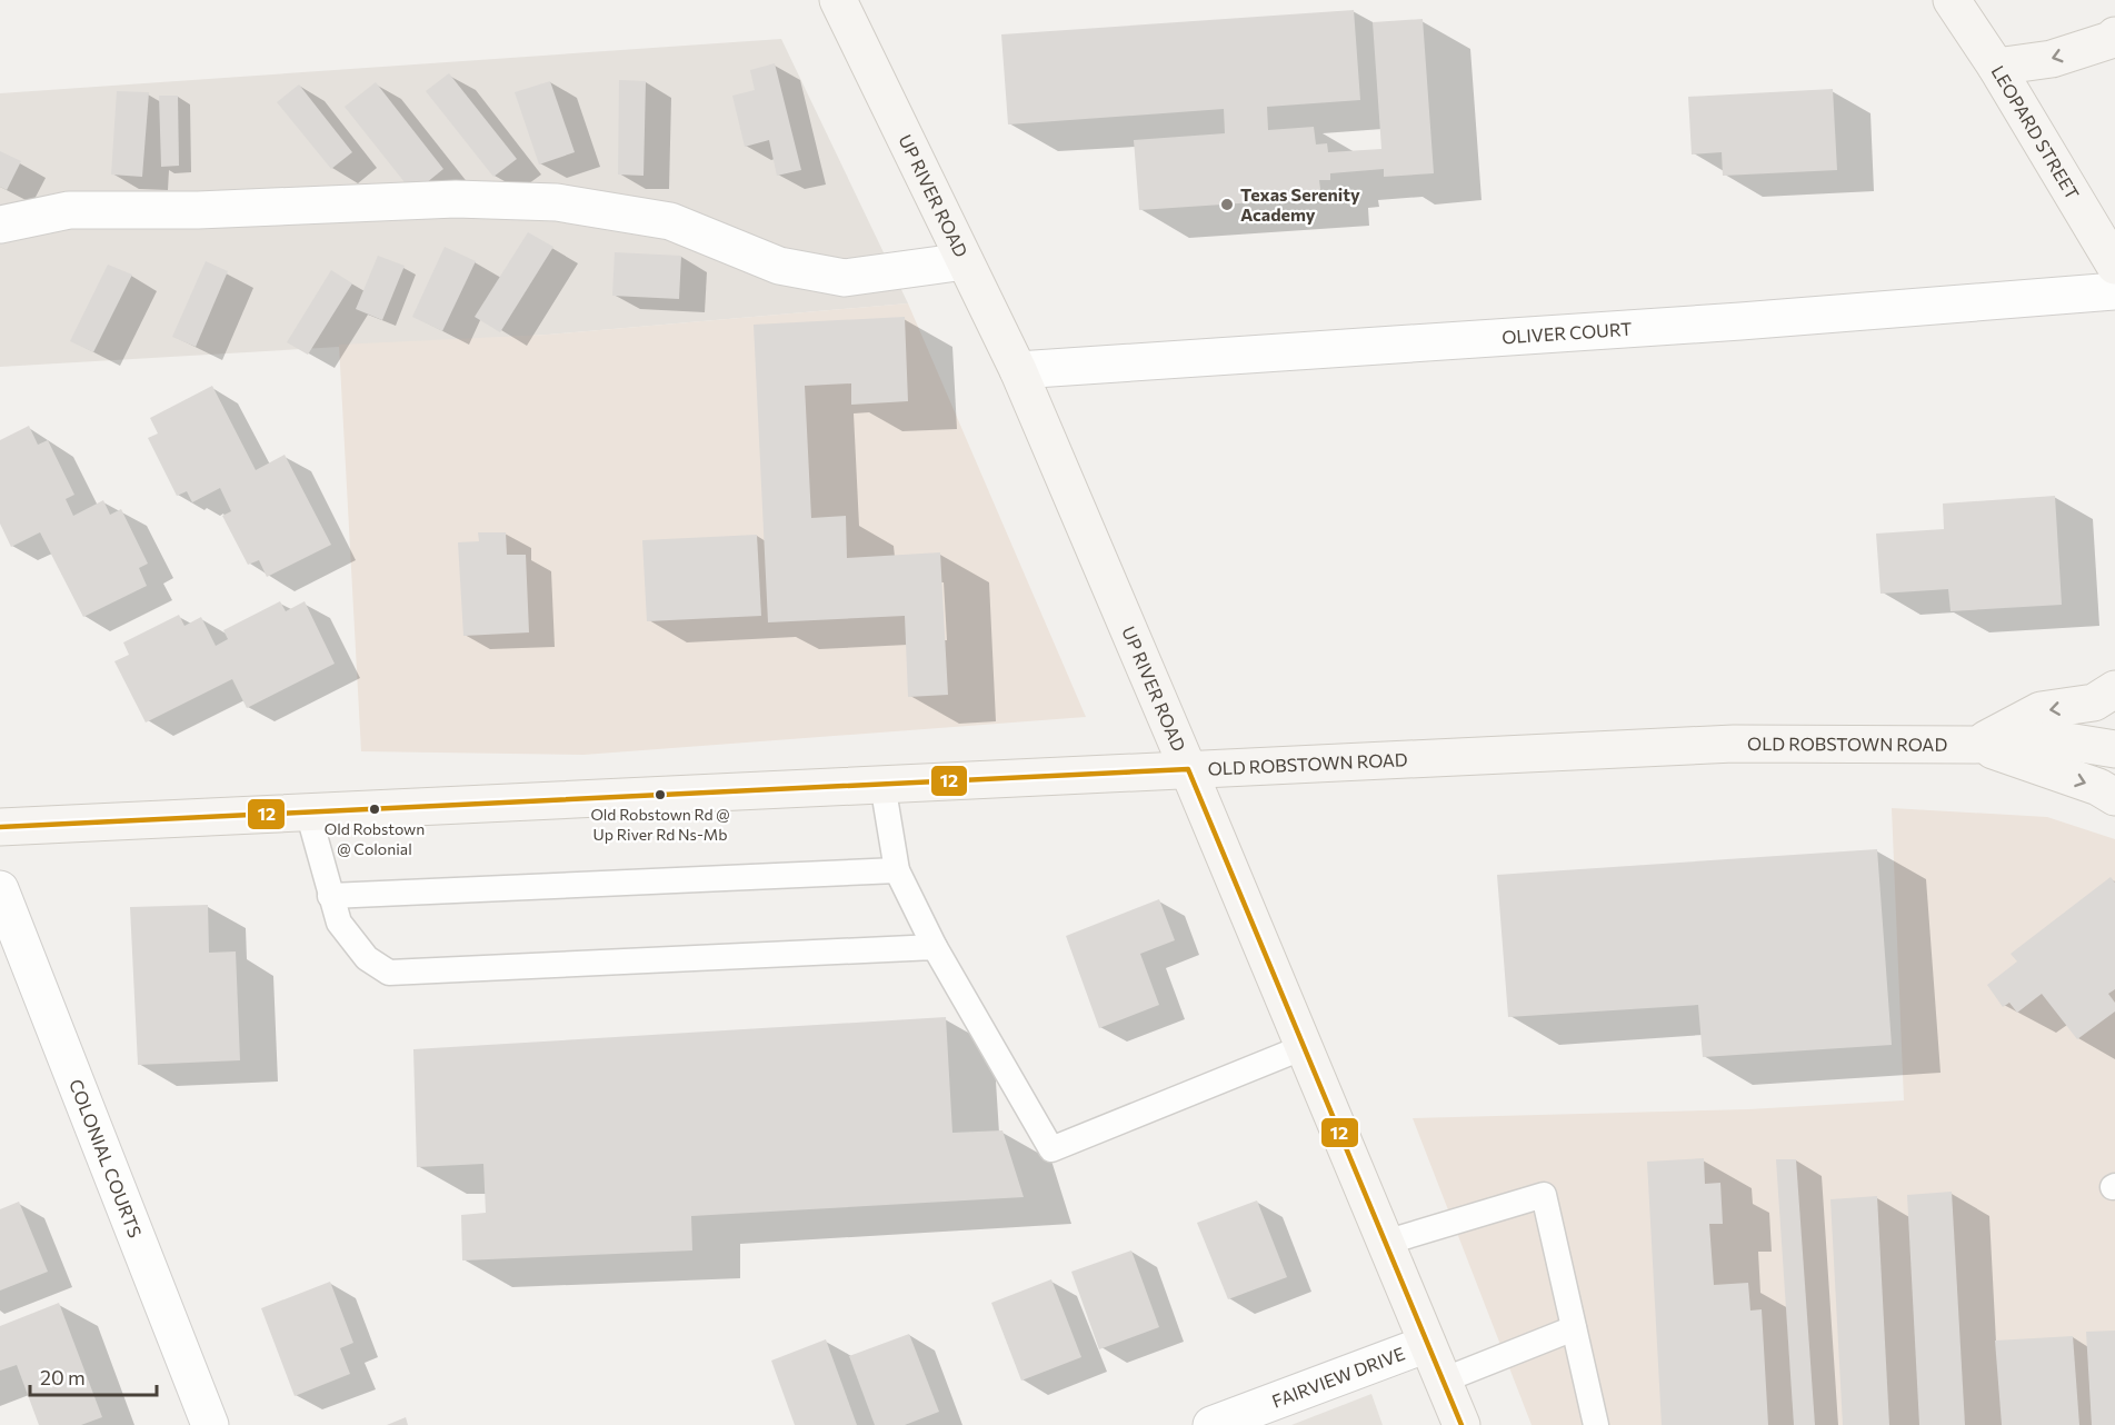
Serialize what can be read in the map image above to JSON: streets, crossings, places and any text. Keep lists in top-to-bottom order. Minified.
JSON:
{"streets":{"street":["LEOPARD STREET","UP RIVER ROAD","OLIVER COURT","OLD ROBSTOWN ROAD","COLONIAL COURTS","FAIRVIEW DRIVE"]},"crossings":[["UP RIVER ROAD","OLIVER COURT"],["UP RIVER ROAD","OLD ROBSTOWN ROAD"],["UP RIVER ROAD","FAIRVIEW DRIVE"]],"places":["Texas Serenity Academy","Old Robstown Rd @ Up River Rd Ns-Mb","Old Robstown @ Colonial"],"lines":["transit line 12"],"scale_bar":"20 m"}
